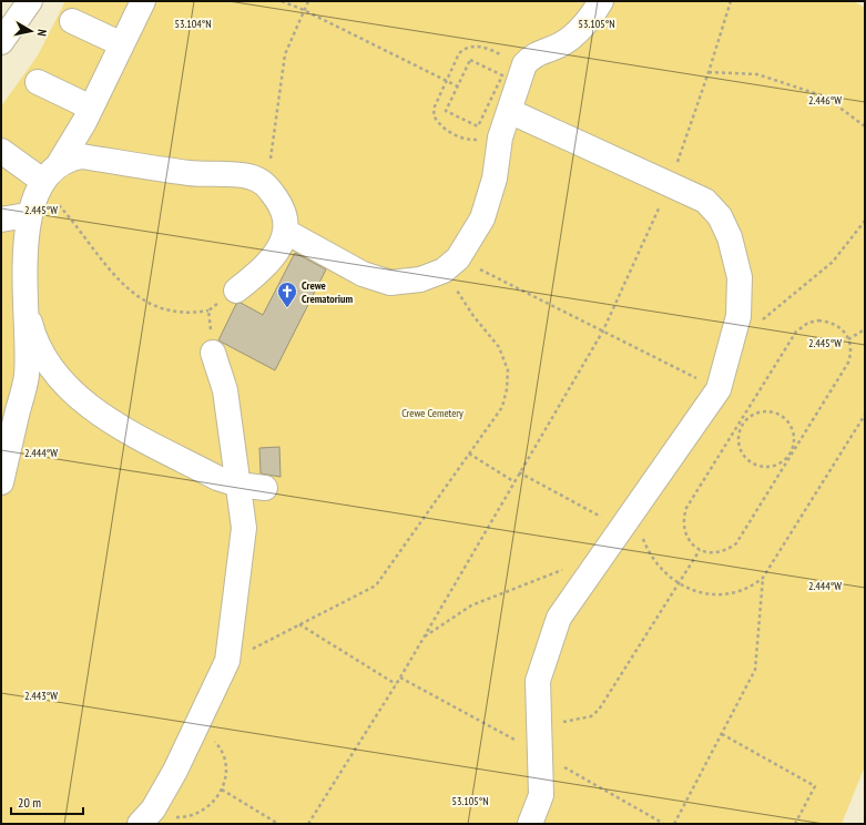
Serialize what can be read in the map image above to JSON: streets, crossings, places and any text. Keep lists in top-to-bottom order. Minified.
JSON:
{"parks":["Crewe Cemetery"],"places":{"church":["Crewe Crematorium"]},"scale_bar":"20 m","north":"right","coordinates":["53.104°N","53.105°N","2.446°W","2.445°W","2.444°W","2.443°W"]}
